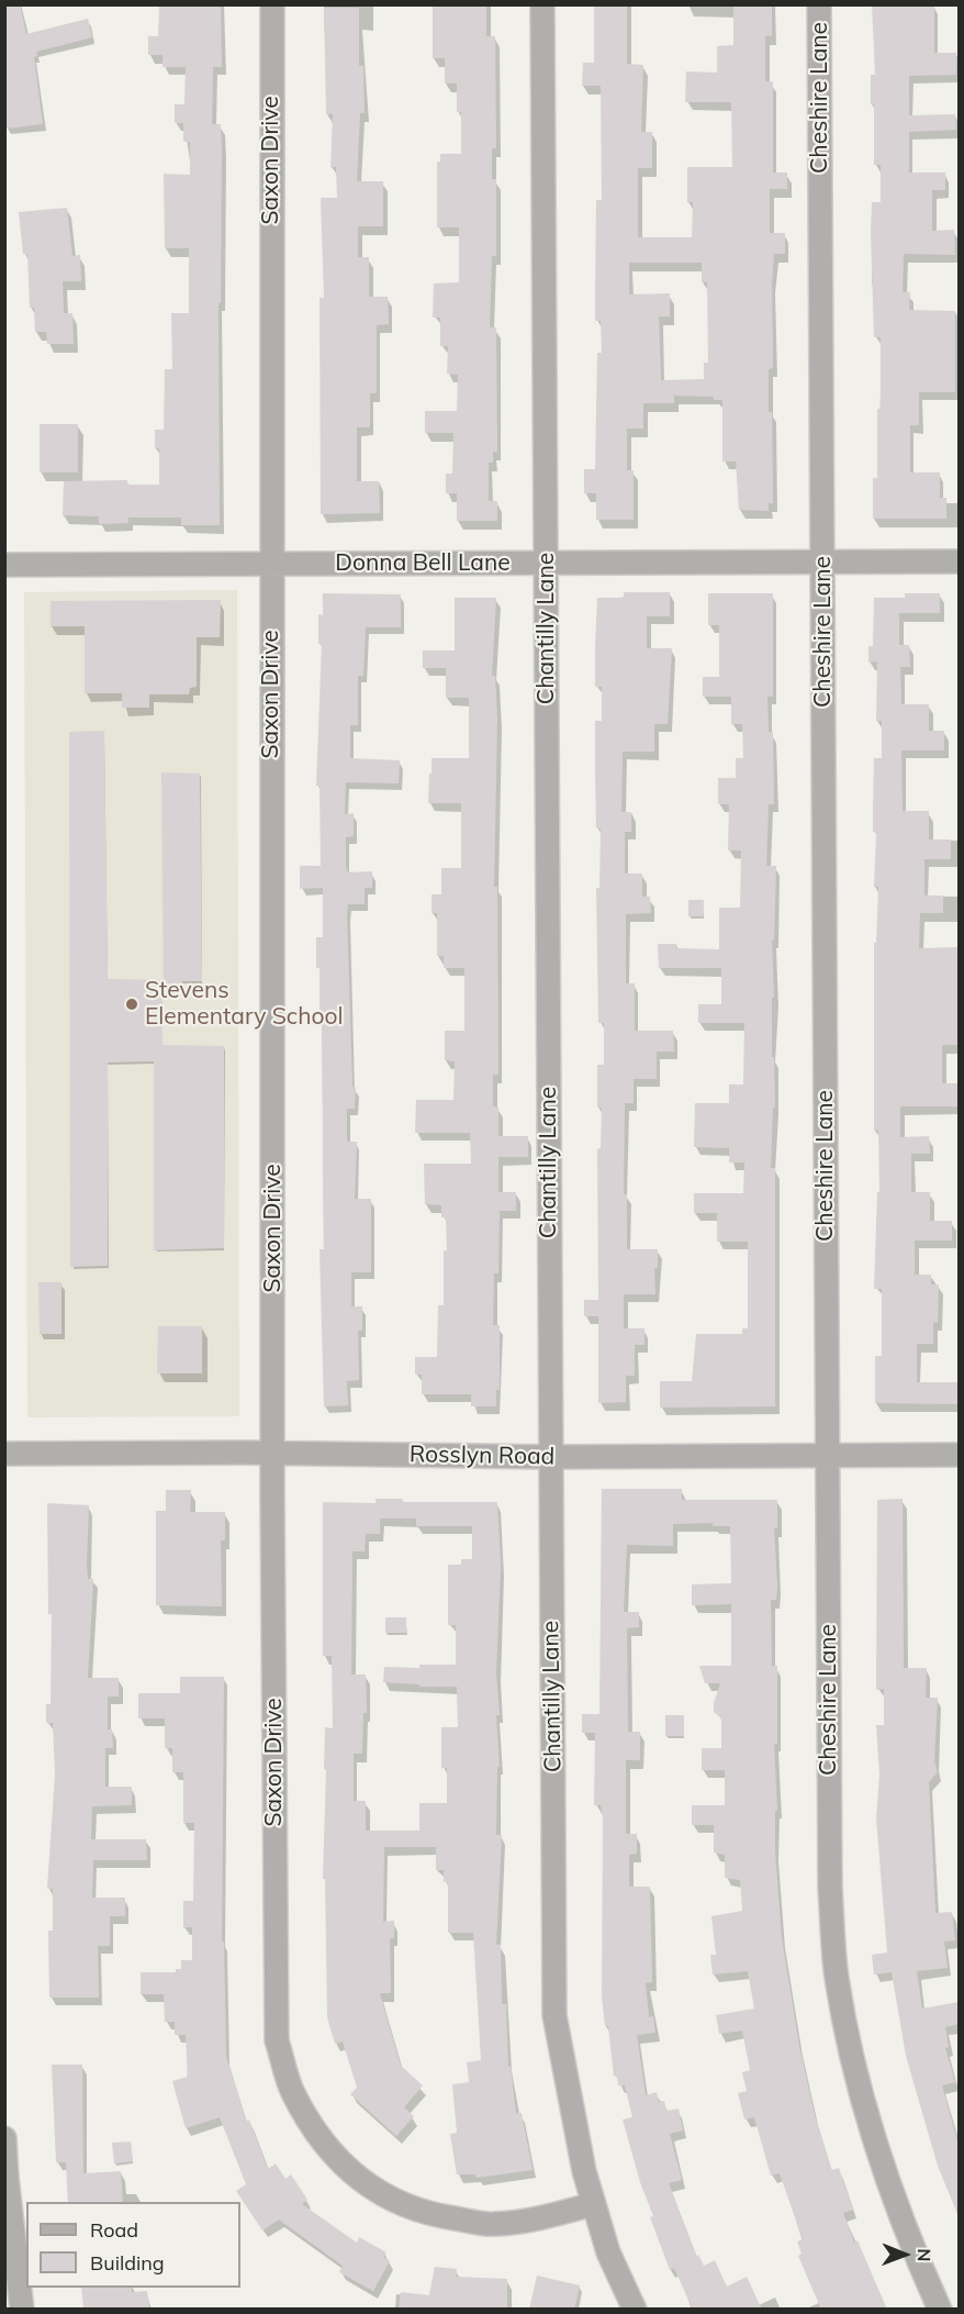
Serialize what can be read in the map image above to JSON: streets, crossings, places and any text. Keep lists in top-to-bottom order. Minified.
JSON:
{"streets":{"street":["Cheshire Lane","Saxon Drive","Donna Bell Lane","Chantilly Lane","Rosslyn Road"]},"crossings":[["Cheshire Lane","Donna Bell Lane"],["Cheshire Lane","Rosslyn Road"],["Saxon Drive","Donna Bell Lane"],["Saxon Drive","Chantilly Lane"],["Saxon Drive","Rosslyn Road"],["Donna Bell Lane","Chantilly Lane"],["Chantilly Lane","Rosslyn Road"]],"places":["Stevens Elementary School"],"legend":["Road","Building"],"north":"right"}
